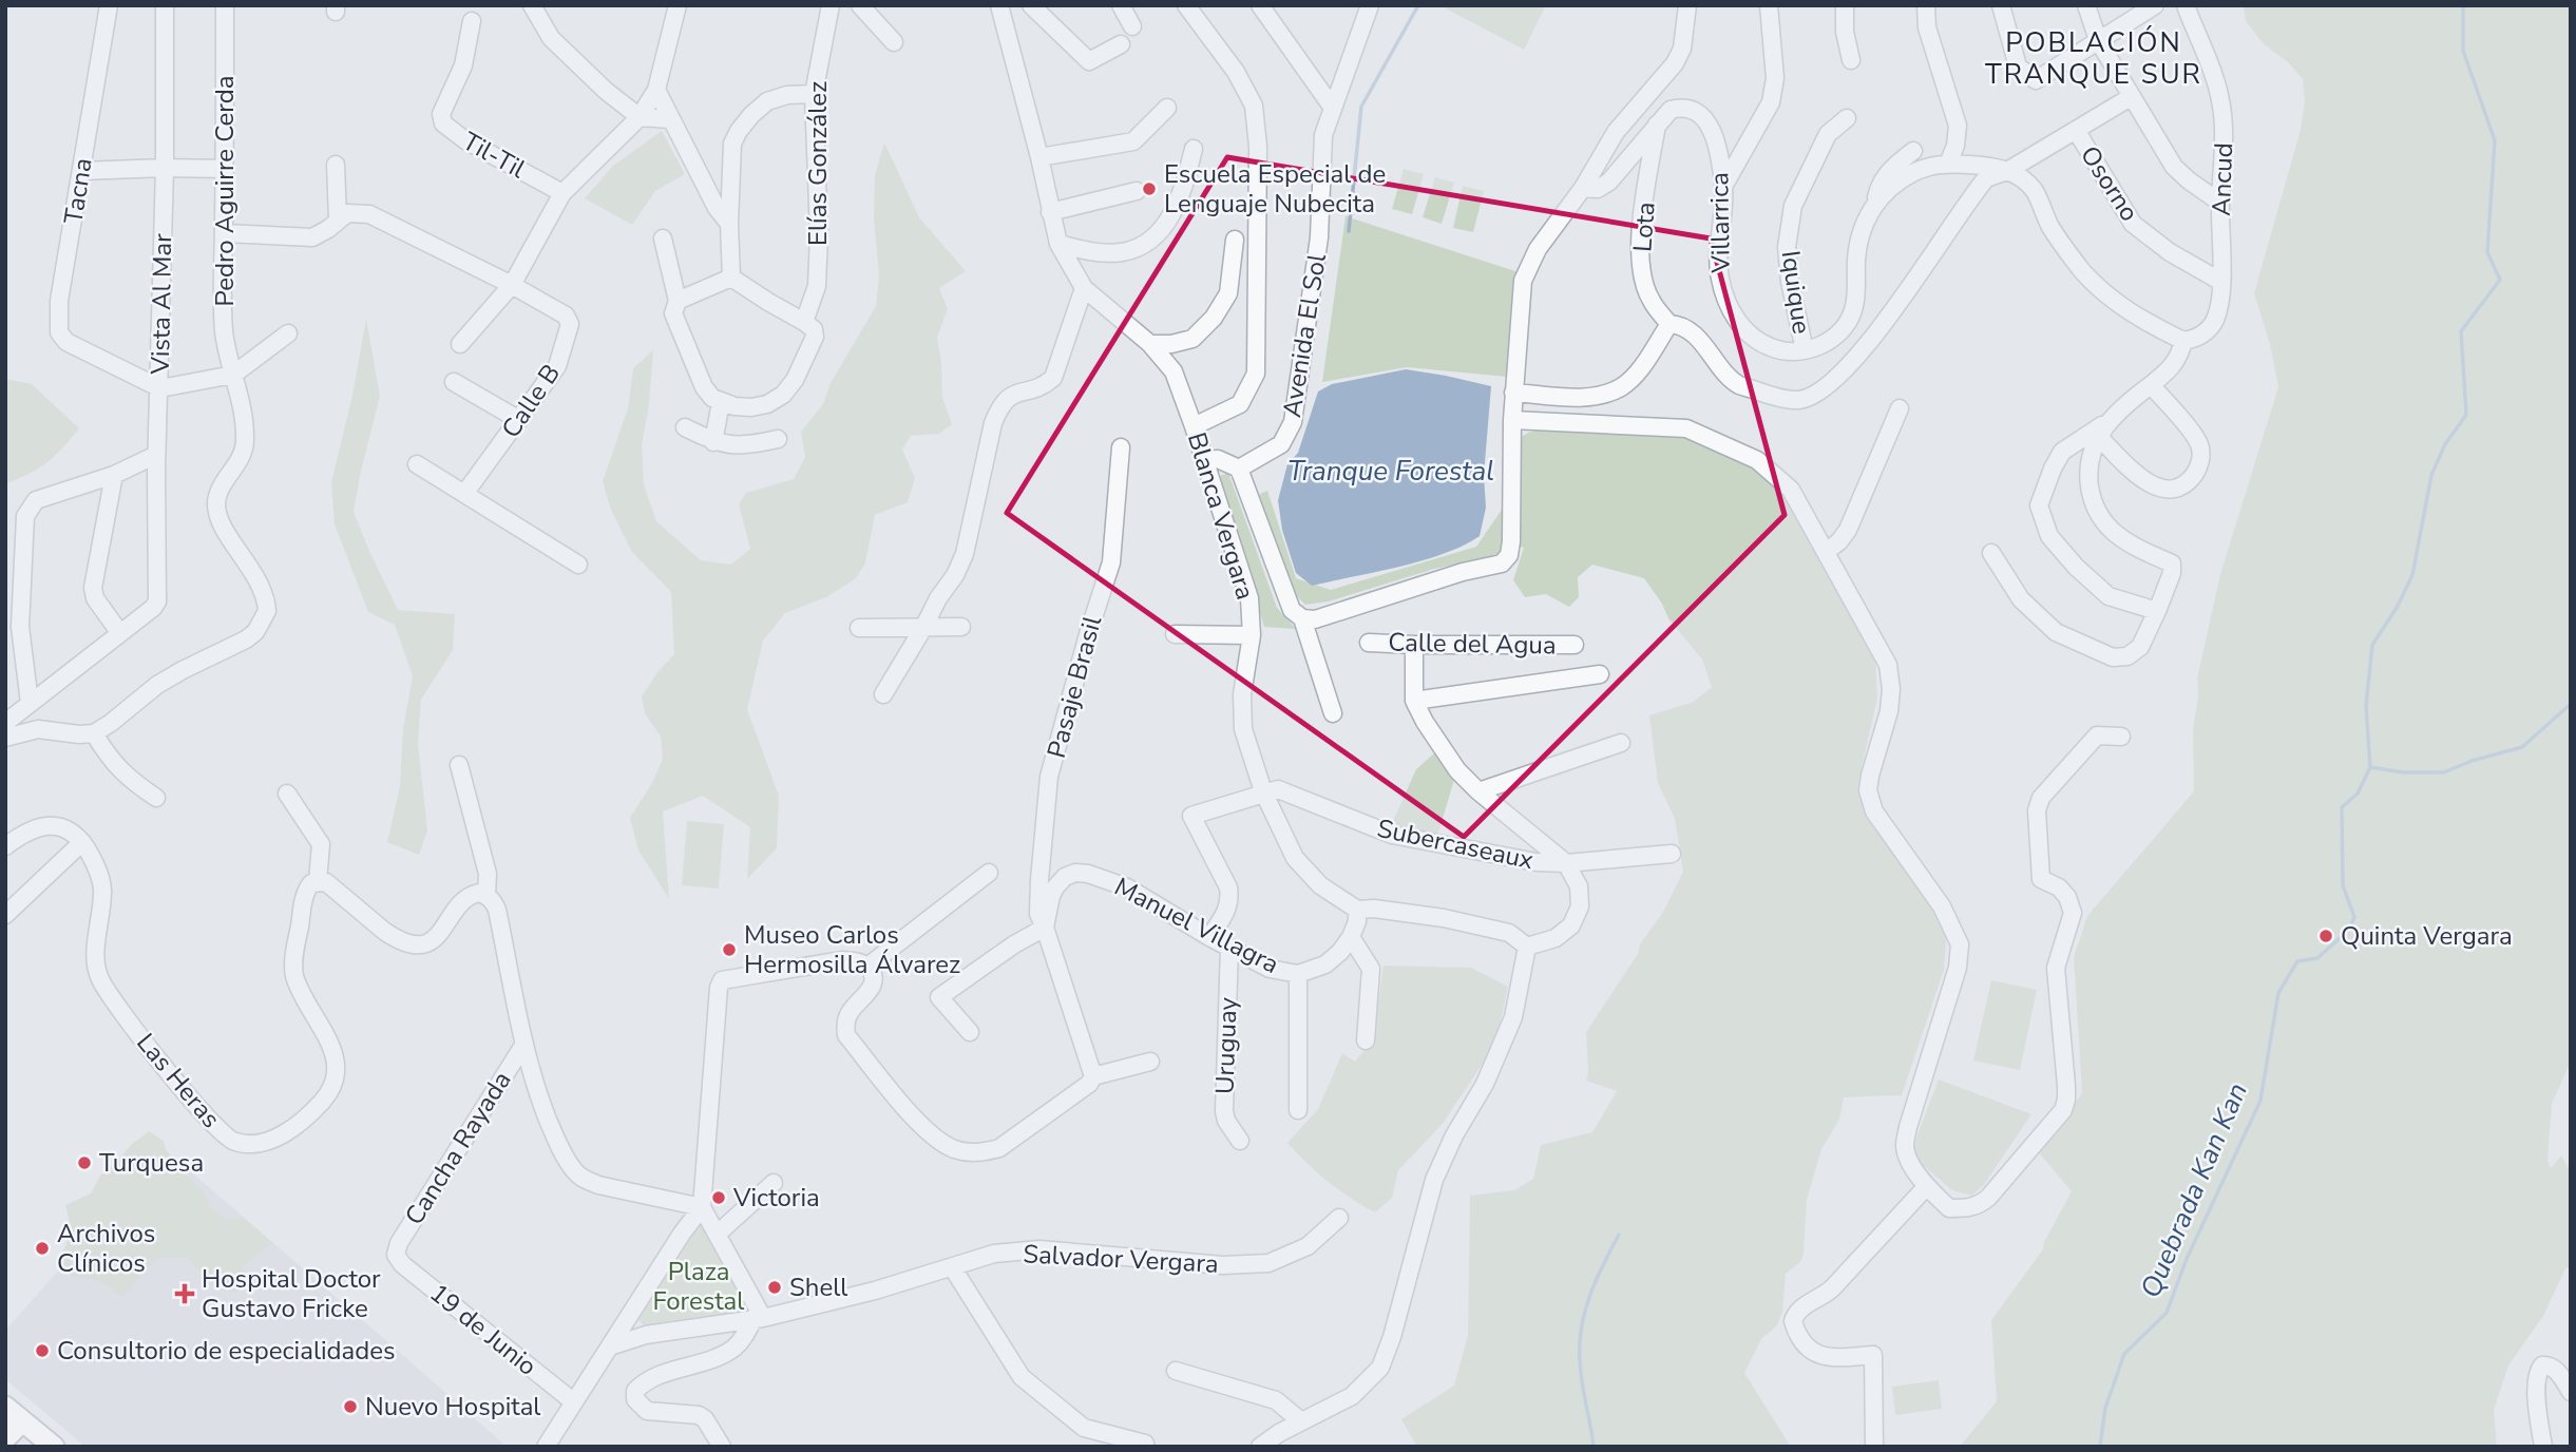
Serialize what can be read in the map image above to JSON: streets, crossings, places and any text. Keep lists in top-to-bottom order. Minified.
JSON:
{"streets":{"street":["Til-Til","Elías González","Ancud","Osorno","Tacna","Pedro Aguirre Cerda","Villarrica","Lota","Iquique","Vista Al Mar","Avenida El Sol","Calle B","Blanca Vergara","Calle del Agua","Pasaje Brasil","Subercaseaux","Manuel Villagra","Uruguay","Las Heras","Cancha Rayada","Salvador Vergara","19 de Junio"]},"crossings":[["Ancud","Osorno"],["Tacna","Vista Al Mar"],["Villarrica","Lota"],["Villarrica","Iquique"],["Blanca Vergara","Subercaseaux"],["Blanca Vergara","Manuel Villagra"],["Pasaje Brasil","Manuel Villagra"],["Manuel Villagra","Uruguay"],["Cancha Rayada","19 de Junio"]],"districts":["POBLACIÓN TRANQUE SUR"],"water":["Tranque Forestal","Quebrada Kan Kan"],"parks":["Plaza Forestal"],"places":{"other":["Escuela Especial de Lenguaje Nubecita","Quinta Vergara","Museo Carlos Hermosilla Álvarez","Turquesa","Victoria","Archivos Clínicos","Shell","Consultorio de especialidades","Nuevo Hospital"],"health":["Hospital Doctor Gustavo Fricke"]}}
